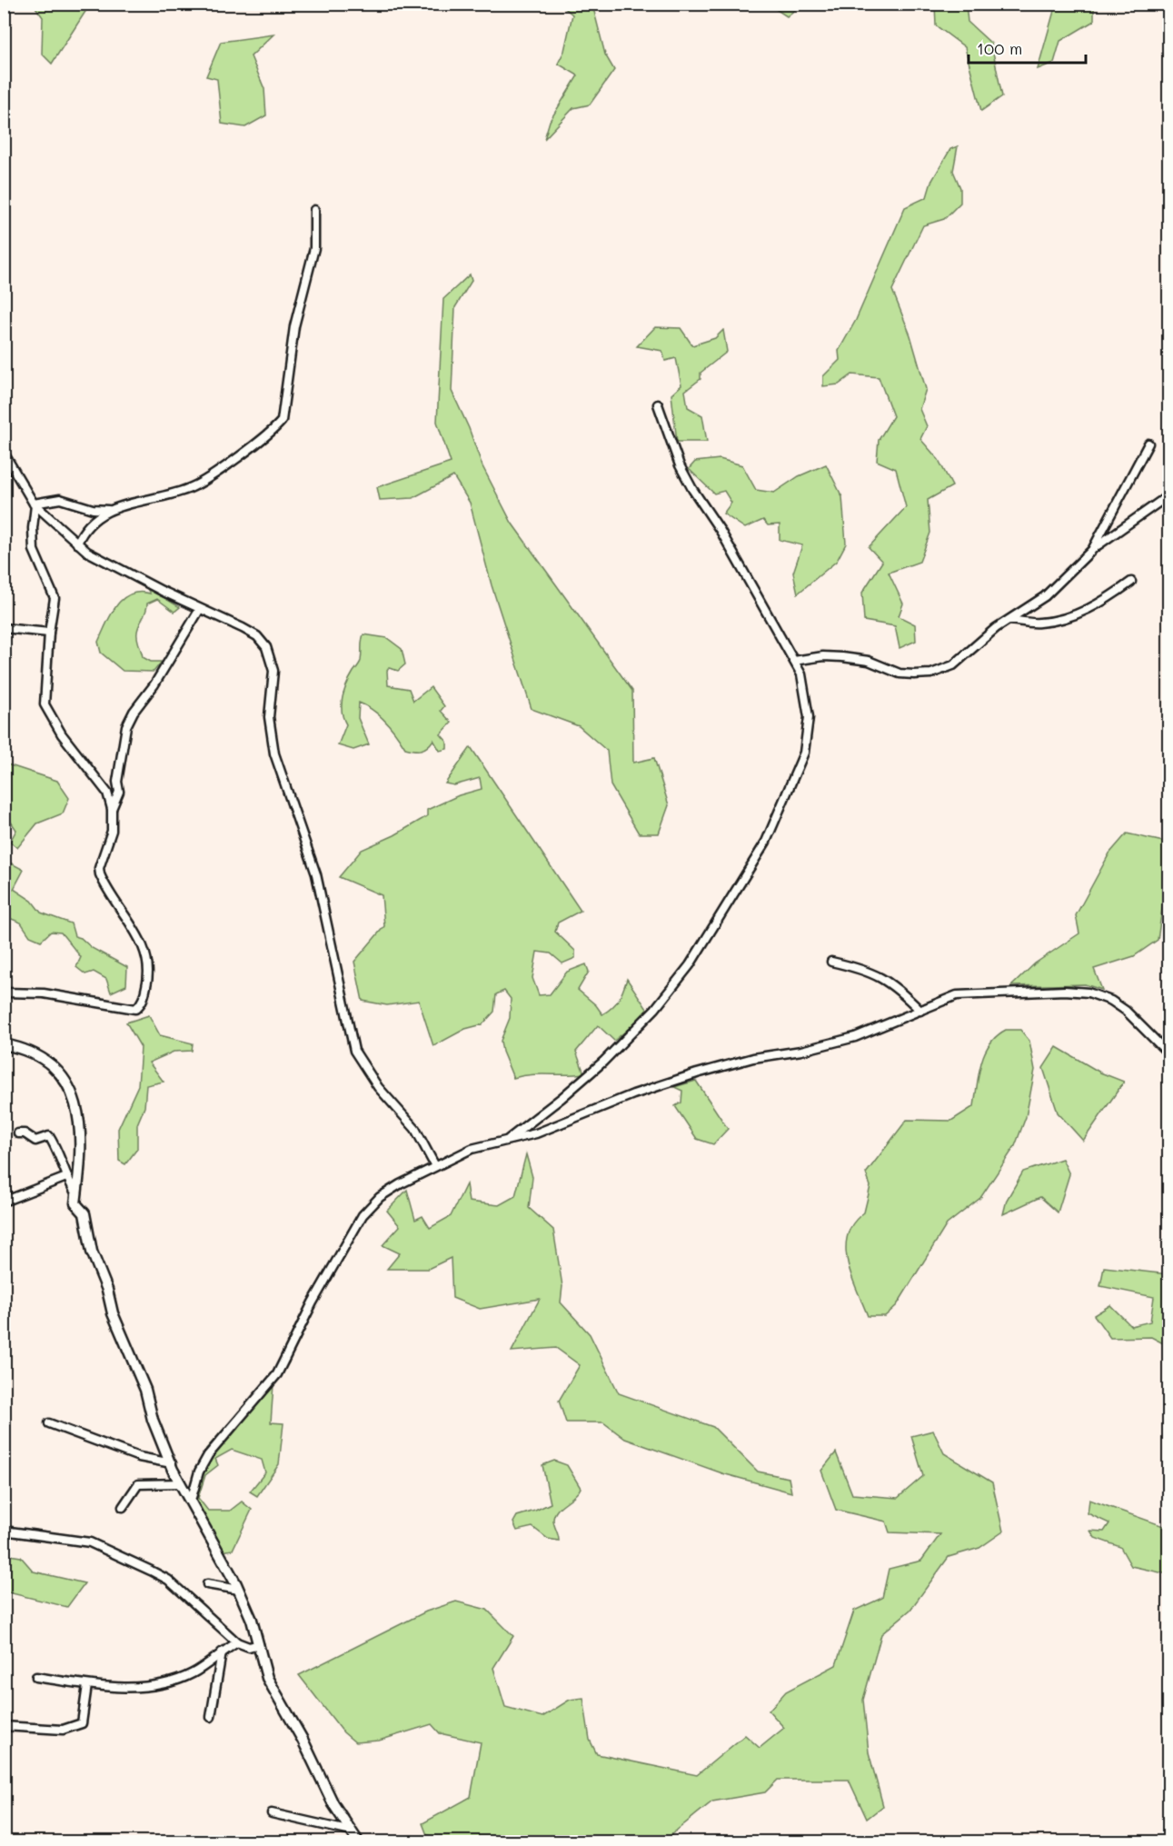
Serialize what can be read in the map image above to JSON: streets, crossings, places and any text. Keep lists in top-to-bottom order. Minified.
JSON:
{"scale_bar":"100 m"}
